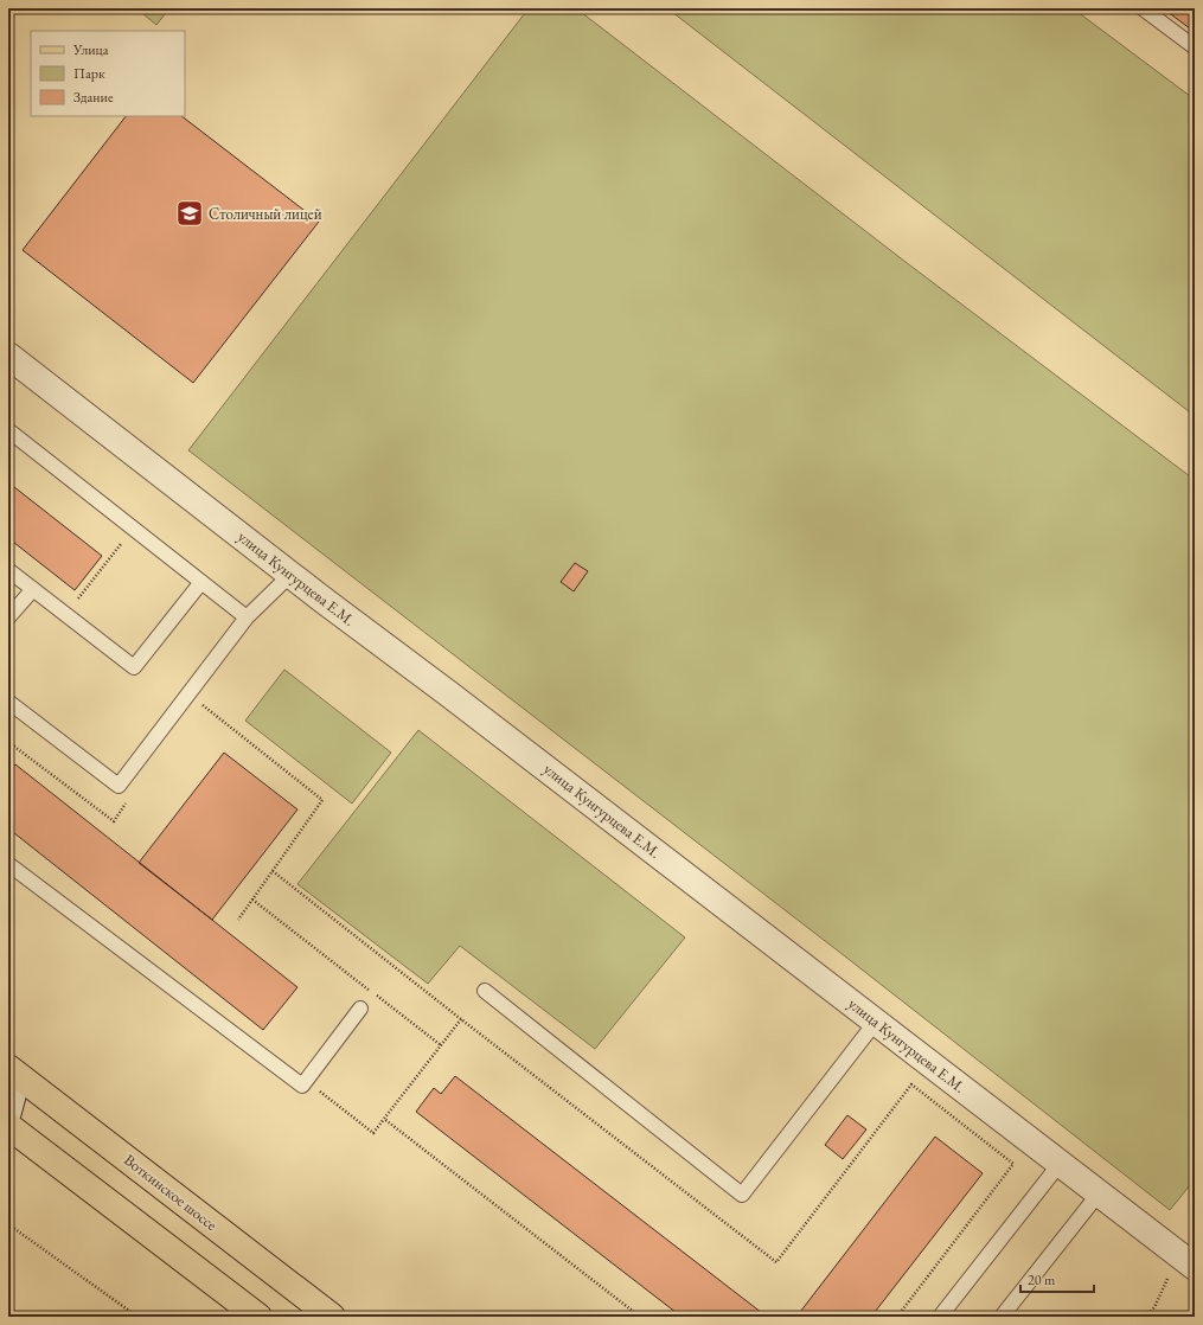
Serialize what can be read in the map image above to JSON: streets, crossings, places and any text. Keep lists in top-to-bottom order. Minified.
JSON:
{"streets":{"main road":["Воткинское шоссе"],"street":["улица Кунгурцева Е.М."]},"places":{"school or university":["Столичный лицей"]},"legend":["Улица","Парк","Здание"],"scale_bar":"20 m"}
